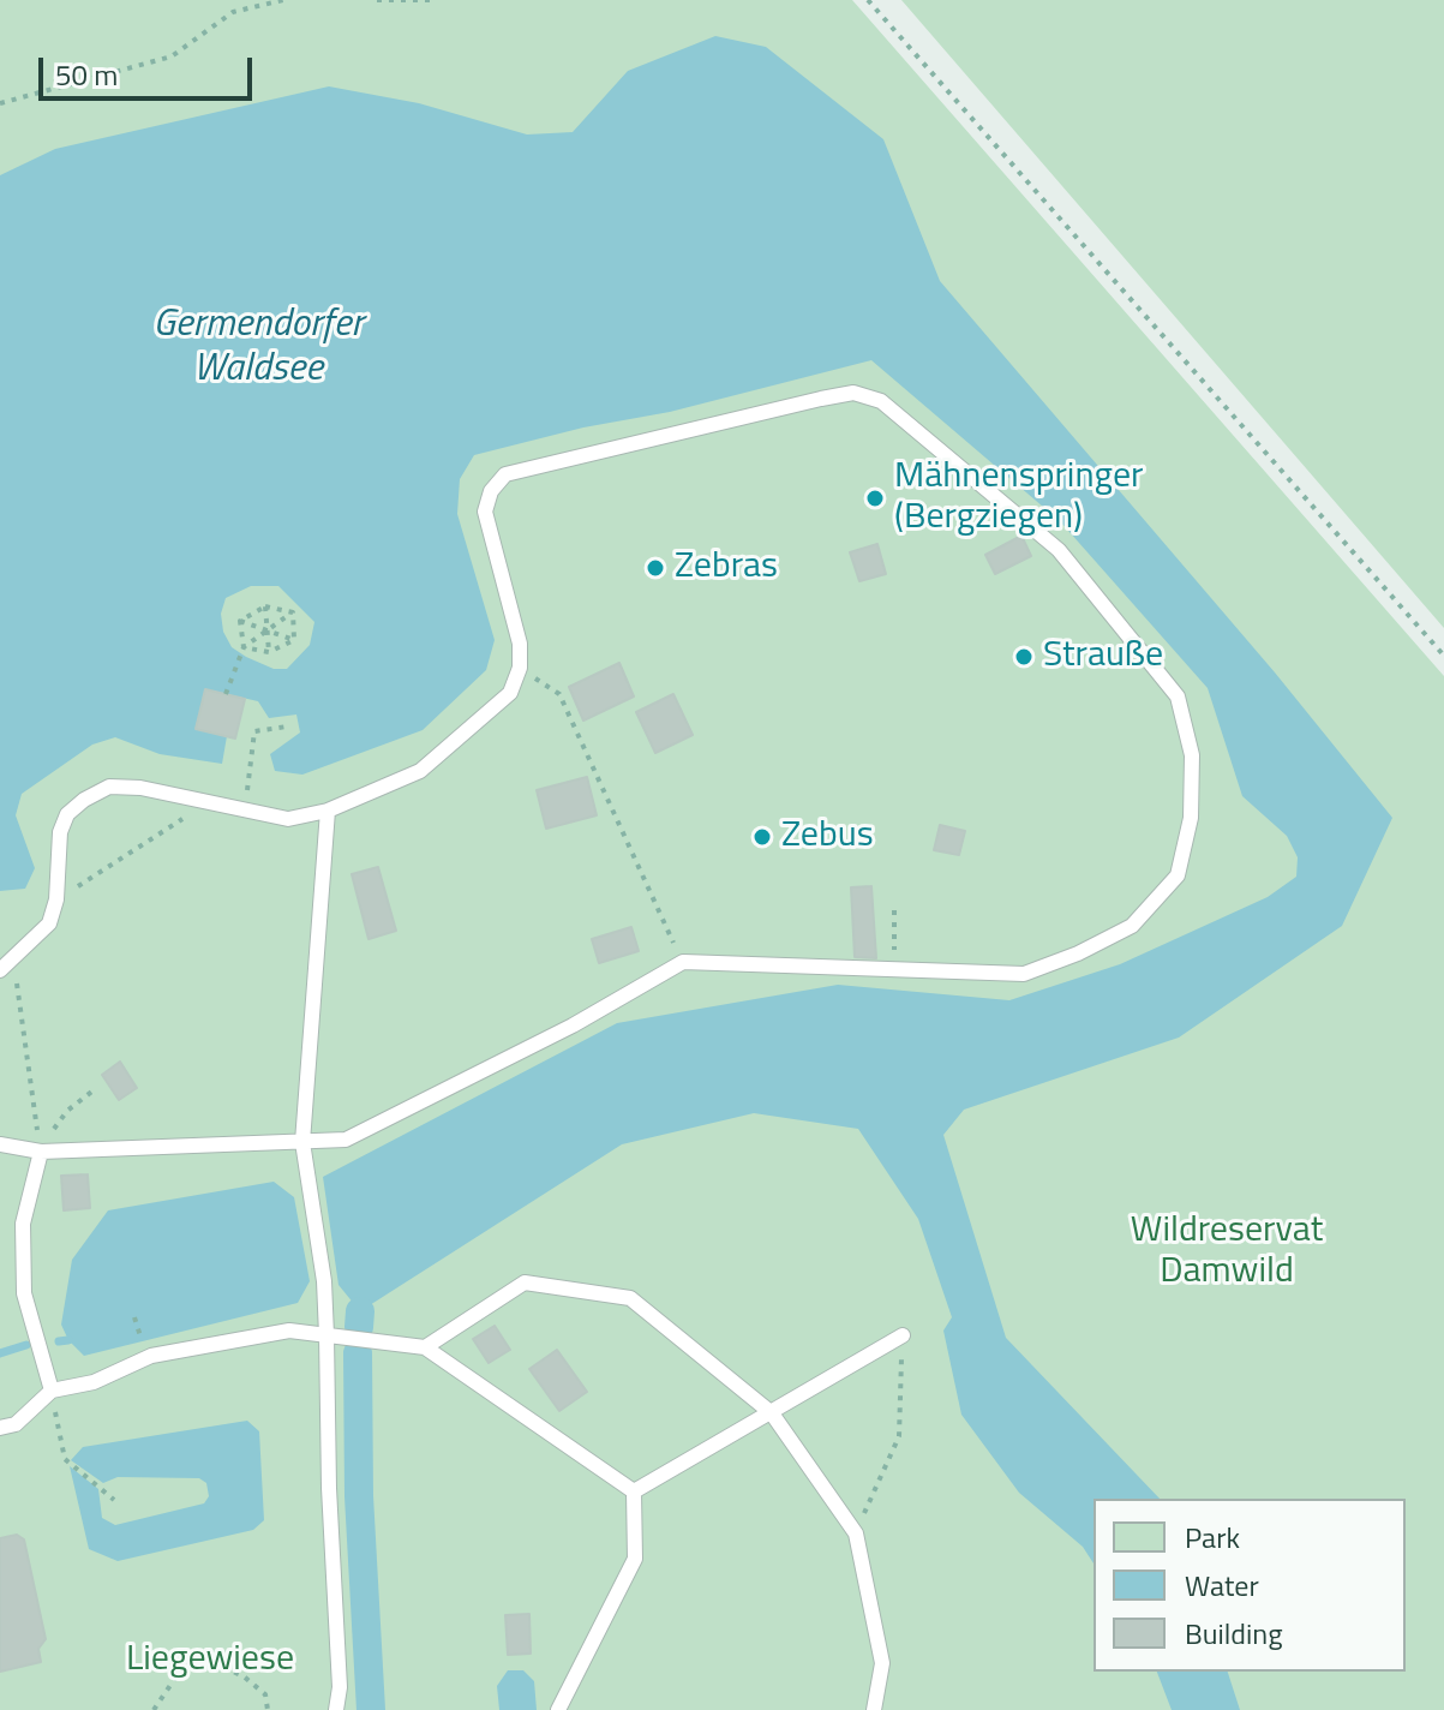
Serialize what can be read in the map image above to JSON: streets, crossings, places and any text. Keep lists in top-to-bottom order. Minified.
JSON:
{"water":["Germendorfer Waldsee"],"parks":["Wildreservat Damwild","Liegewiese"],"places":["Mähnenspringer (Bergziegen)","Zebras","Strauße","Zebus"],"legend":["Park","Water","Building"],"scale_bar":"50 m"}
